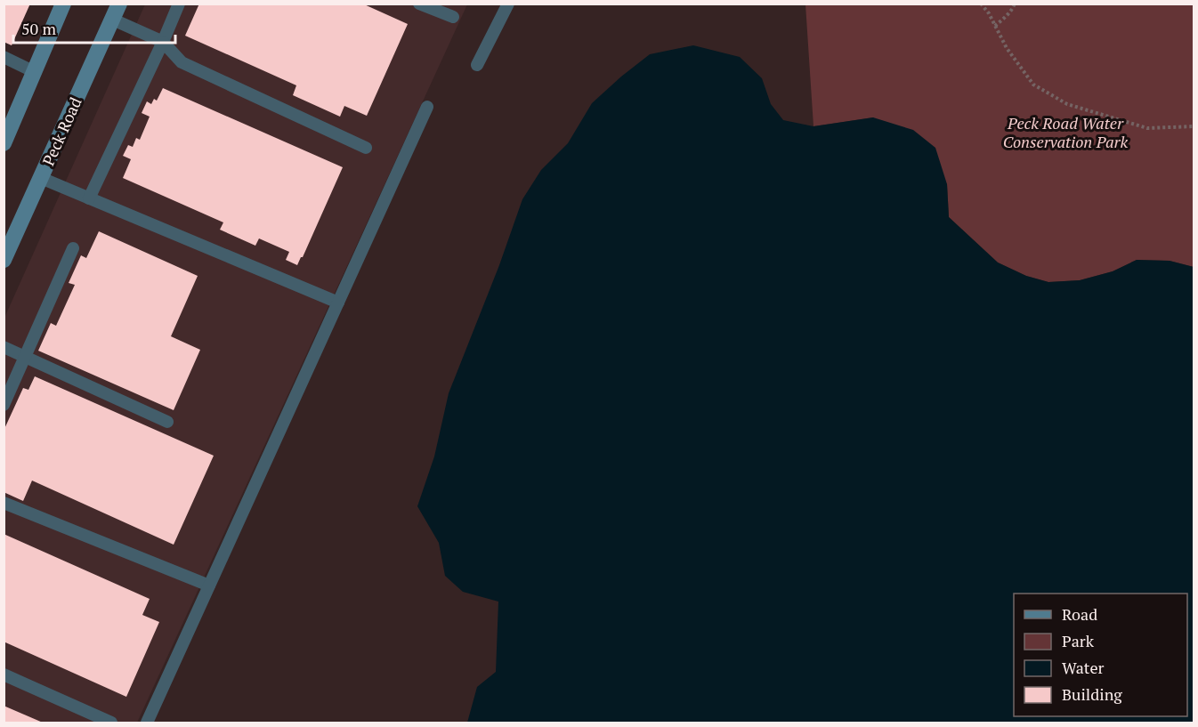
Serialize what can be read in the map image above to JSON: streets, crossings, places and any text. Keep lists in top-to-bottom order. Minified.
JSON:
{"streets":{"main road":["Peck Road"]},"parks":["Peck Road Water Conservation Park"],"legend":["Road","Park","Water","Building"],"scale_bar":"50 m"}
